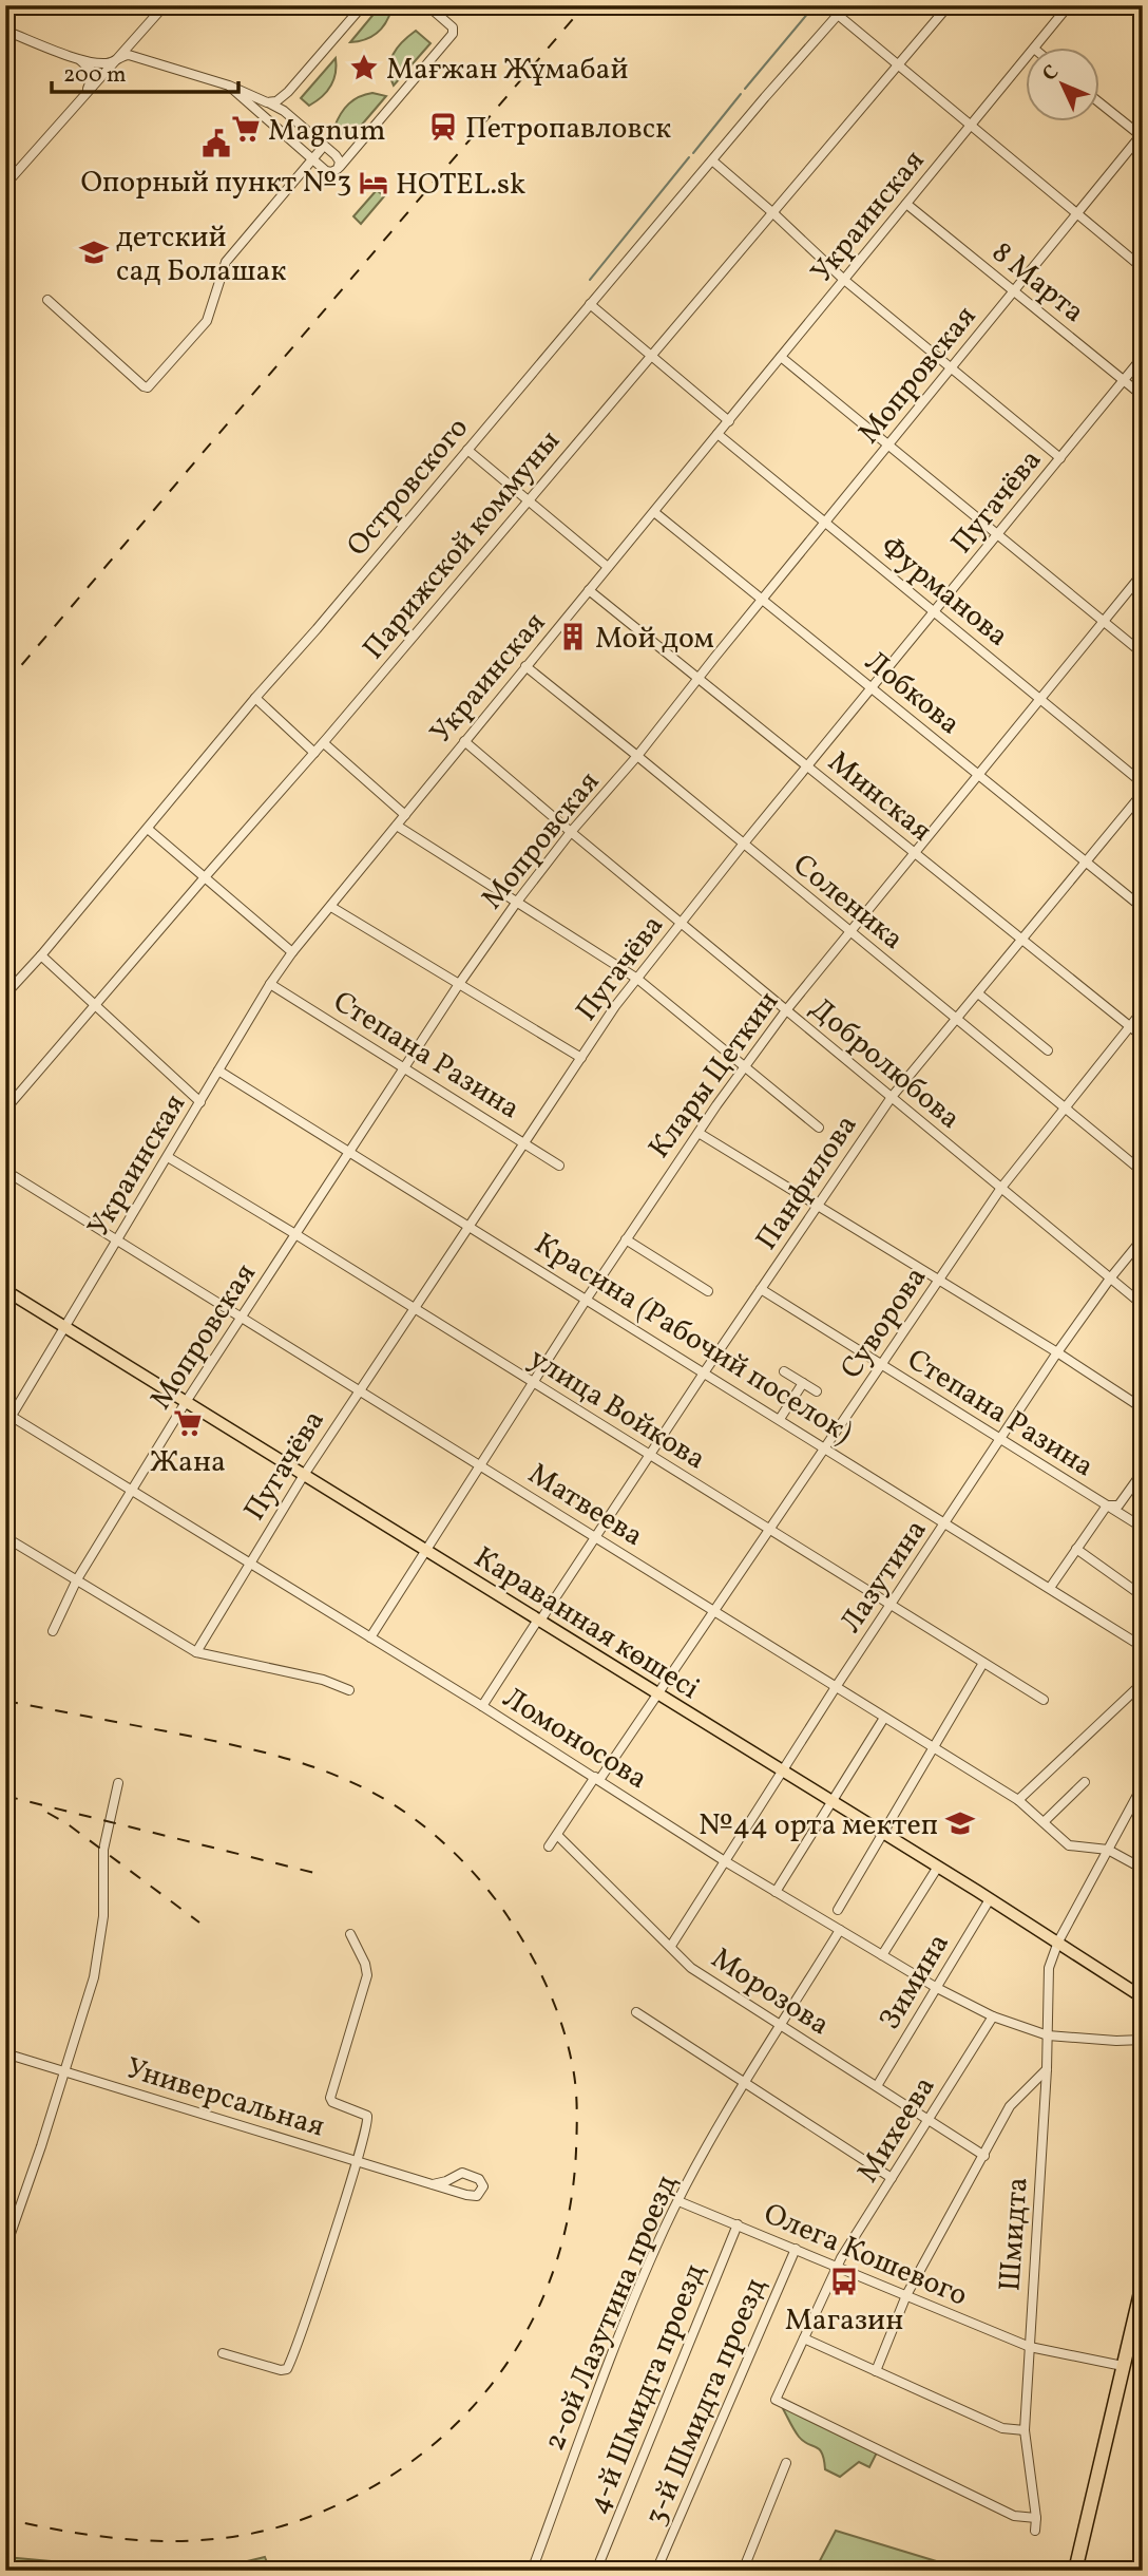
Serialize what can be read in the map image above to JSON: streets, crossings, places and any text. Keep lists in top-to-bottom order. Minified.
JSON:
{"streets":{"main road":["Караванная көшесі"],"street":["Украинская","8 Марта","Мопровская","Островского","Пугачёва","Парижской коммуны","Фурманова","Лобкова","Минская","Соленика","Степана Разина","Добролюбова","Клары Цеткин","Панфилова","Суворова","Красина (Рабочий поселок)","улица Войкова","Матвеева","Лазутина","Ломоносова","Зимина","Морозова","Универсальная","Михеева","Шмидта","Олега Кошевого","2-ой Лазутина проезд","4-й Шмидта проезд","3-й Шмидта проезд"]},"crossings":[["Украинская","8 Марта"],["Украинская","Фурманова"],["Украинская","Лобкова"],["Украинская","Минская"],["Украинская","Соленика"],["Украинская","Степана Разина"],["Украинская","Добролюбова"],["Украинская","Красина (Рабочий поселок)"],["Украинская","улица Войкова"],["Украинская","Матвеева"],["Украинская","Караванная көшесі"],["Украинская","Ломоносова"],["8 Марта","Мопровская"],["8 Марта","Пугачёва"],["Мопровская","Фурманова"],["Мопровская","Лобкова"],["Мопровская","Минская"],["Мопровская","Соленика"],["Мопровская","Степана Разина"],["Мопровская","Добролюбова"],["Мопровская","Красина (Рабочий поселок)"],["Мопровская","улица Войкова"],["Мопровская","Матвеева"],["Мопровская","Караванная көшесі"],["Мопровская","Ломоносова"],["Пугачёва","Фурманова"],["Пугачёва","Лобкова"],["Пугачёва","Минская"],["Пугачёва","Соленика"],["Пугачёва","Степана Разина"],["Пугачёва","Добролюбова"],["Пугачёва","Красина (Рабочий поселок)"],["Пугачёва","улица Войкова"],["Пугачёва","Матвеева"],["Пугачёва","Караванная көшесі"],["Пугачёва","Ломоносова"],["Фурманова","Клары Цеткин"],["Лобкова","Клары Цеткин"],["Лобкова","Панфилова"],["Минская","Клары Цеткин"],["Минская","Панфилова"],["Минская","Суворова"],["Соленика","Клары Цеткин"],["Соленика","Панфилова"],["Соленика","Суворова"],["Степана Разина","Панфилова"],["Степана Разина","Суворова"],["Степана Разина","Лазутина"],["Добролюбова","Клары Цеткин"],["Добролюбова","Панфилова"],["Добролюбова","Суворова"],["Добролюбова","Лазутина"],["Клары Цеткин","Красина (Рабочий поселок)"],["Клары Цеткин","улица Войкова"],["Клары Цеткин","Матвеева"],["Клары Цеткин","Караванная көшесі"],["Клары Цеткин","Ломоносова"],["Панфилова","Красина (Рабочий поселок)"],["Панфилова","улица Войкова"],["Панфилова","Матвеева"],["Панфилова","Караванная көшесі"],["Панфилова","Ломоносова"],["Суворова","Красина (Рабочий поселок)"],["Суворова","улица Войкова"],["Суворова","Матвеева"],["Суворова","Караванная көшесі"],["Суворова","Ломоносова"],["Суворова","Морозова"],["Красина (Рабочий поселок)","Лазутина"],["улица Войкова","Лазутина"],["Матвеева","Лазутина"],["Матвеева","Шмидта"],["Лазутина","Караванная көшесі"],["Лазутина","Ломоносова"],["Лазутина","Морозова"],["Караванная көшесі","Зимина"],["Караванная көшесі","Шмидта"],["Ломоносова","Зимина"],["Ломоносова","Михеева"],["Ломоносова","Шмидта"],["Ломоносова","2-ой Лазутина проезд"],["Зимина","Морозова"],["Морозова","Михеева"],["Морозова","2-ой Лазутина проезд"],["Михеева","Шмидта"],["Михеева","Олега Кошевого"],["Шмидта","Олега Кошевого"],["Олега Кошевого","2-ой Лазутина проезд"],["Олега Кошевого","4-й Шмидта проезд"],["Олега Кошевого","3-й Шмидта проезд"]],"places":{"place":["Мағжан Жұмабай"],"station":["Петропавловск"],"supermarket":["Magnum","Жана"],"public building":["Опорный пункт №3"],"hotel":["HOTEL.sk"],"school or university":["детский сад Болашак","№44 орта мектеп"],"building":["Мой дом"],"bus stop":["Магазин"]},"scale_bar":"200 m","north":"top left"}
